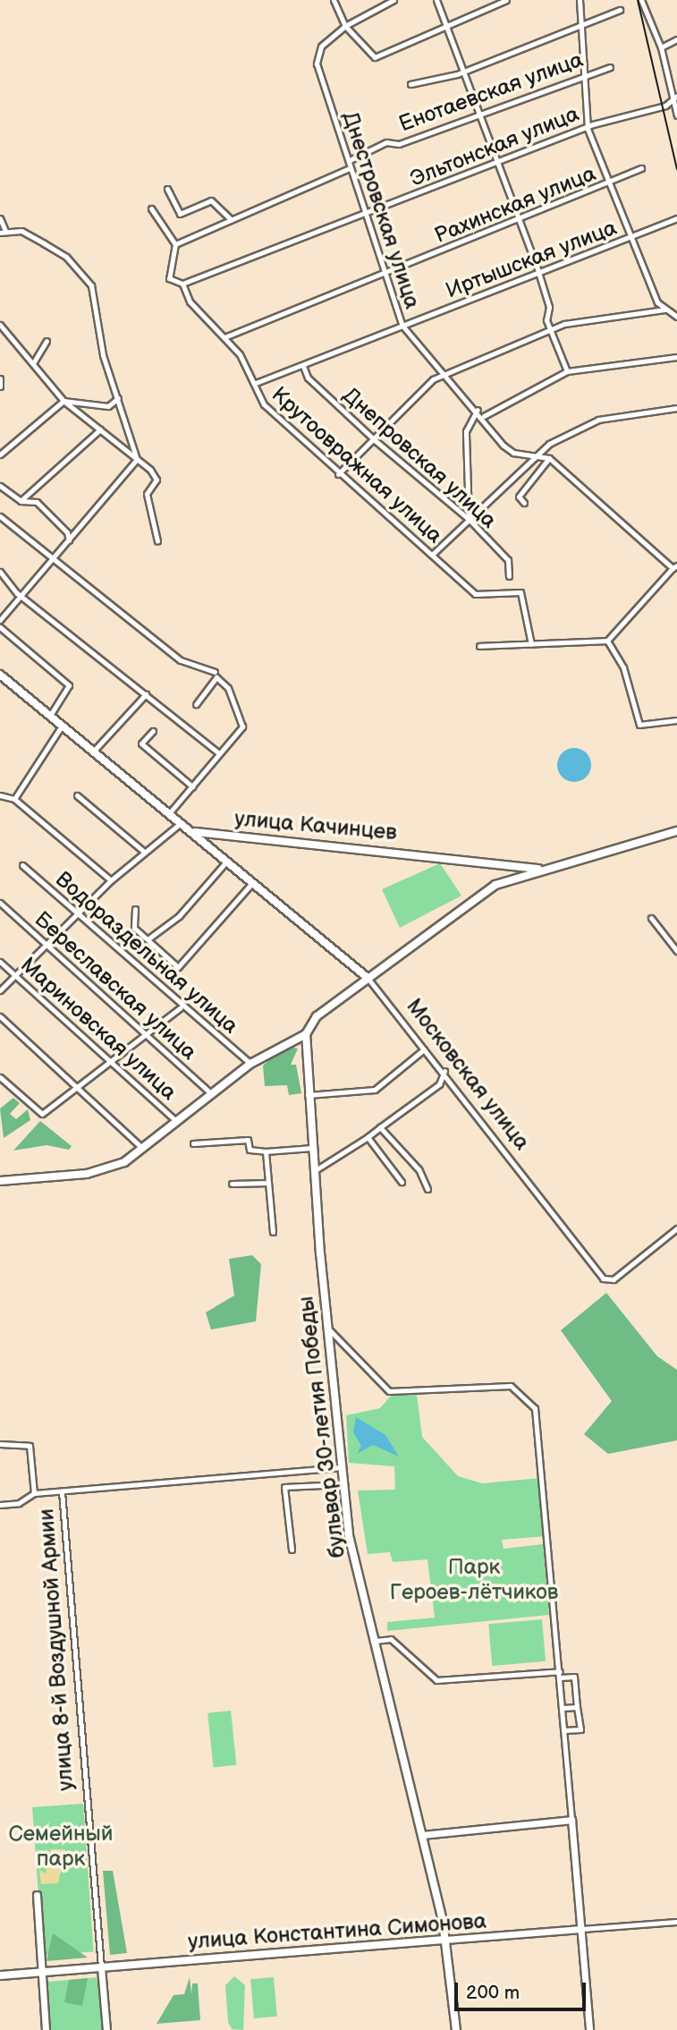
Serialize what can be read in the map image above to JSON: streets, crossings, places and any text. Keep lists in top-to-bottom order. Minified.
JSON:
{"streets":{"main road":["улица Качинцев","бульвар 30-летия Победы","улица Константина Симонова"],"street":["Енотаевская улица","Эльтонская улица","Рахинская улица","Днестровская улица","Иртышская улица","Днепровская улица","Крутоовражная улица","Водораздельная улица","Береславская улица","Мариновская улица","Московская улица","улица 8-й Воздушной Армии"]},"crossings":[["Енотаевская улица","Днестровская улица"],["Эльтонская улица","Днестровская улица"],["Эльтонская улица","Крутоовражная улица"],["Рахинская улица","Днестровская улица"],["Рахинская улица","Крутоовражная улица"],["Днестровская улица","Иртышская улица"],["Иртышская улица","Днепровская улица"],["Иртышская улица","Крутоовражная улица"],["бульвар 30-летия Победы","улица Константина Симонова"],["улица 8-й Воздушной Армии","улица Константина Симонова"]],"parks":["Парк Героев-лётчиков","Семейный парк"],"scale_bar":"200 m"}
